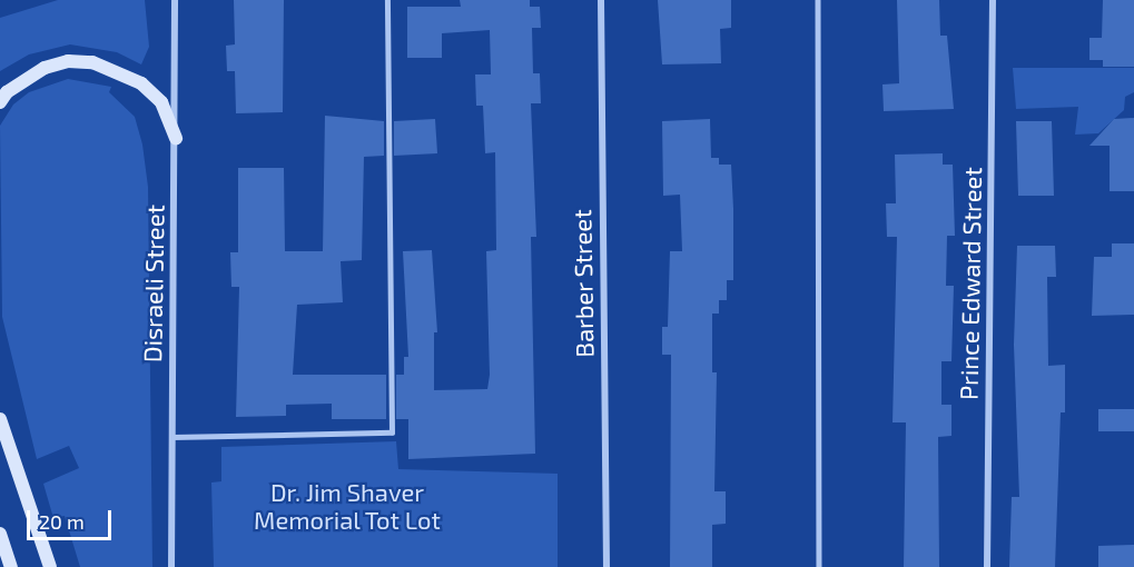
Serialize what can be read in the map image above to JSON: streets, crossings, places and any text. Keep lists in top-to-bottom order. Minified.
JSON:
{"streets":{"street":["Disraeli Street","Barber Street","Prince Edward Street"]},"parks":["Dr. Jim Shaver Memorial Tot Lot"],"scale_bar":"20 m"}
